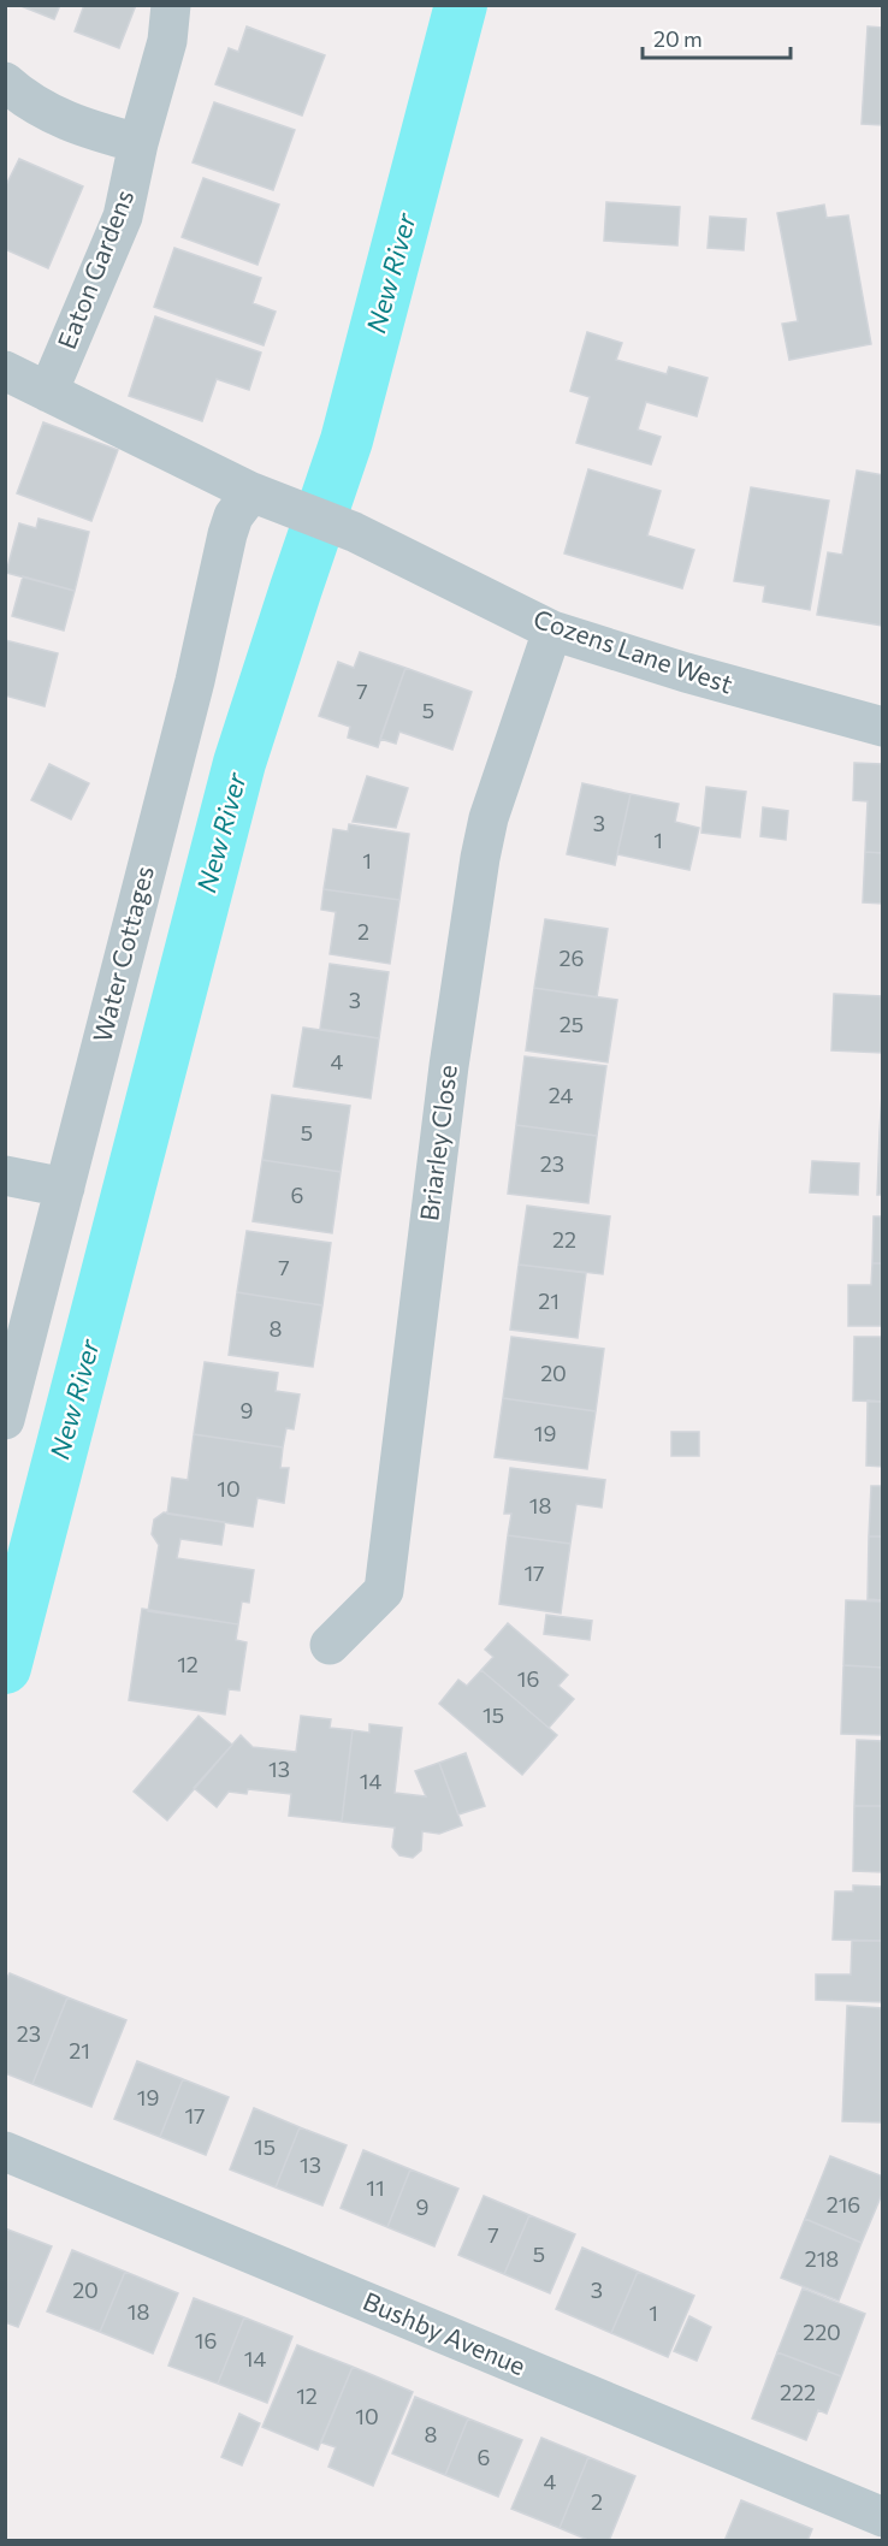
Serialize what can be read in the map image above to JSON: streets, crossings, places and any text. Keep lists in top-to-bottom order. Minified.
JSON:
{"streets":{"street":["Eaton Gardens","Cozens Lane West","Water Cottages","Briarley Close","Bushby Avenue"]},"crossings":[["Cozens Lane West","Water Cottages"],["Cozens Lane West","Briarley Close"]],"water":["New River"],"house_numbers":["7","5","3","1","1","2","26","3","25","4","24","5","23","6","22","7","21","8","20","9","19","10","18","17","12","16","15","13","14","23","21","19","17","15","13","11","216","9","7","5","218","20","3","18","1","220","16","14","222","12","10","8","6","4","2"],"scale_bar":"20 m"}
